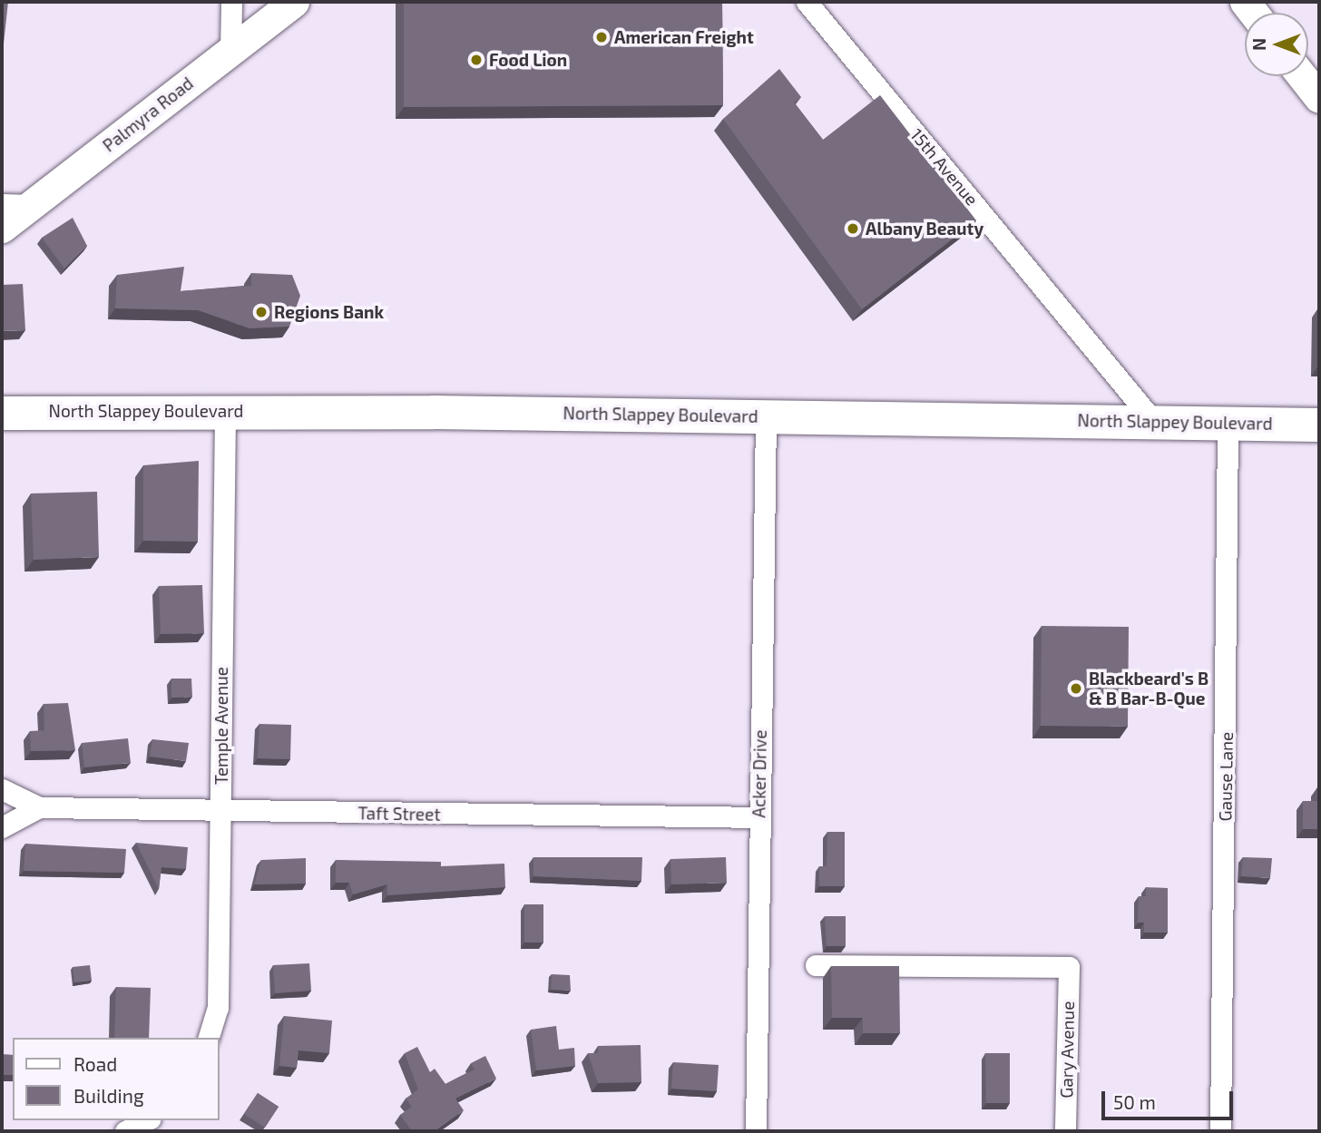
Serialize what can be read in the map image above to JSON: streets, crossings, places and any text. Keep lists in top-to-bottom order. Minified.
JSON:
{"streets":{"main road":["Palmyra Road","North Slappey Boulevard"],"street":["15th Avenue","Temple Avenue","Acker Drive","Gause Lane","Taft Street","Gary Avenue"]},"crossings":[["15th Avenue","North Slappey Boulevard"],["North Slappey Boulevard","Temple Avenue"],["North Slappey Boulevard","Acker Drive"],["North Slappey Boulevard","Gause Lane"],["Temple Avenue","Taft Street"],["Acker Drive","Taft Street"]],"places":["American Freight","Food Lion","Albany Beauty","Regions Bank","Blackbeard's B & B Bar-B-Que"],"legend":["Road","Building"],"scale_bar":"50 m","north":"left"}
